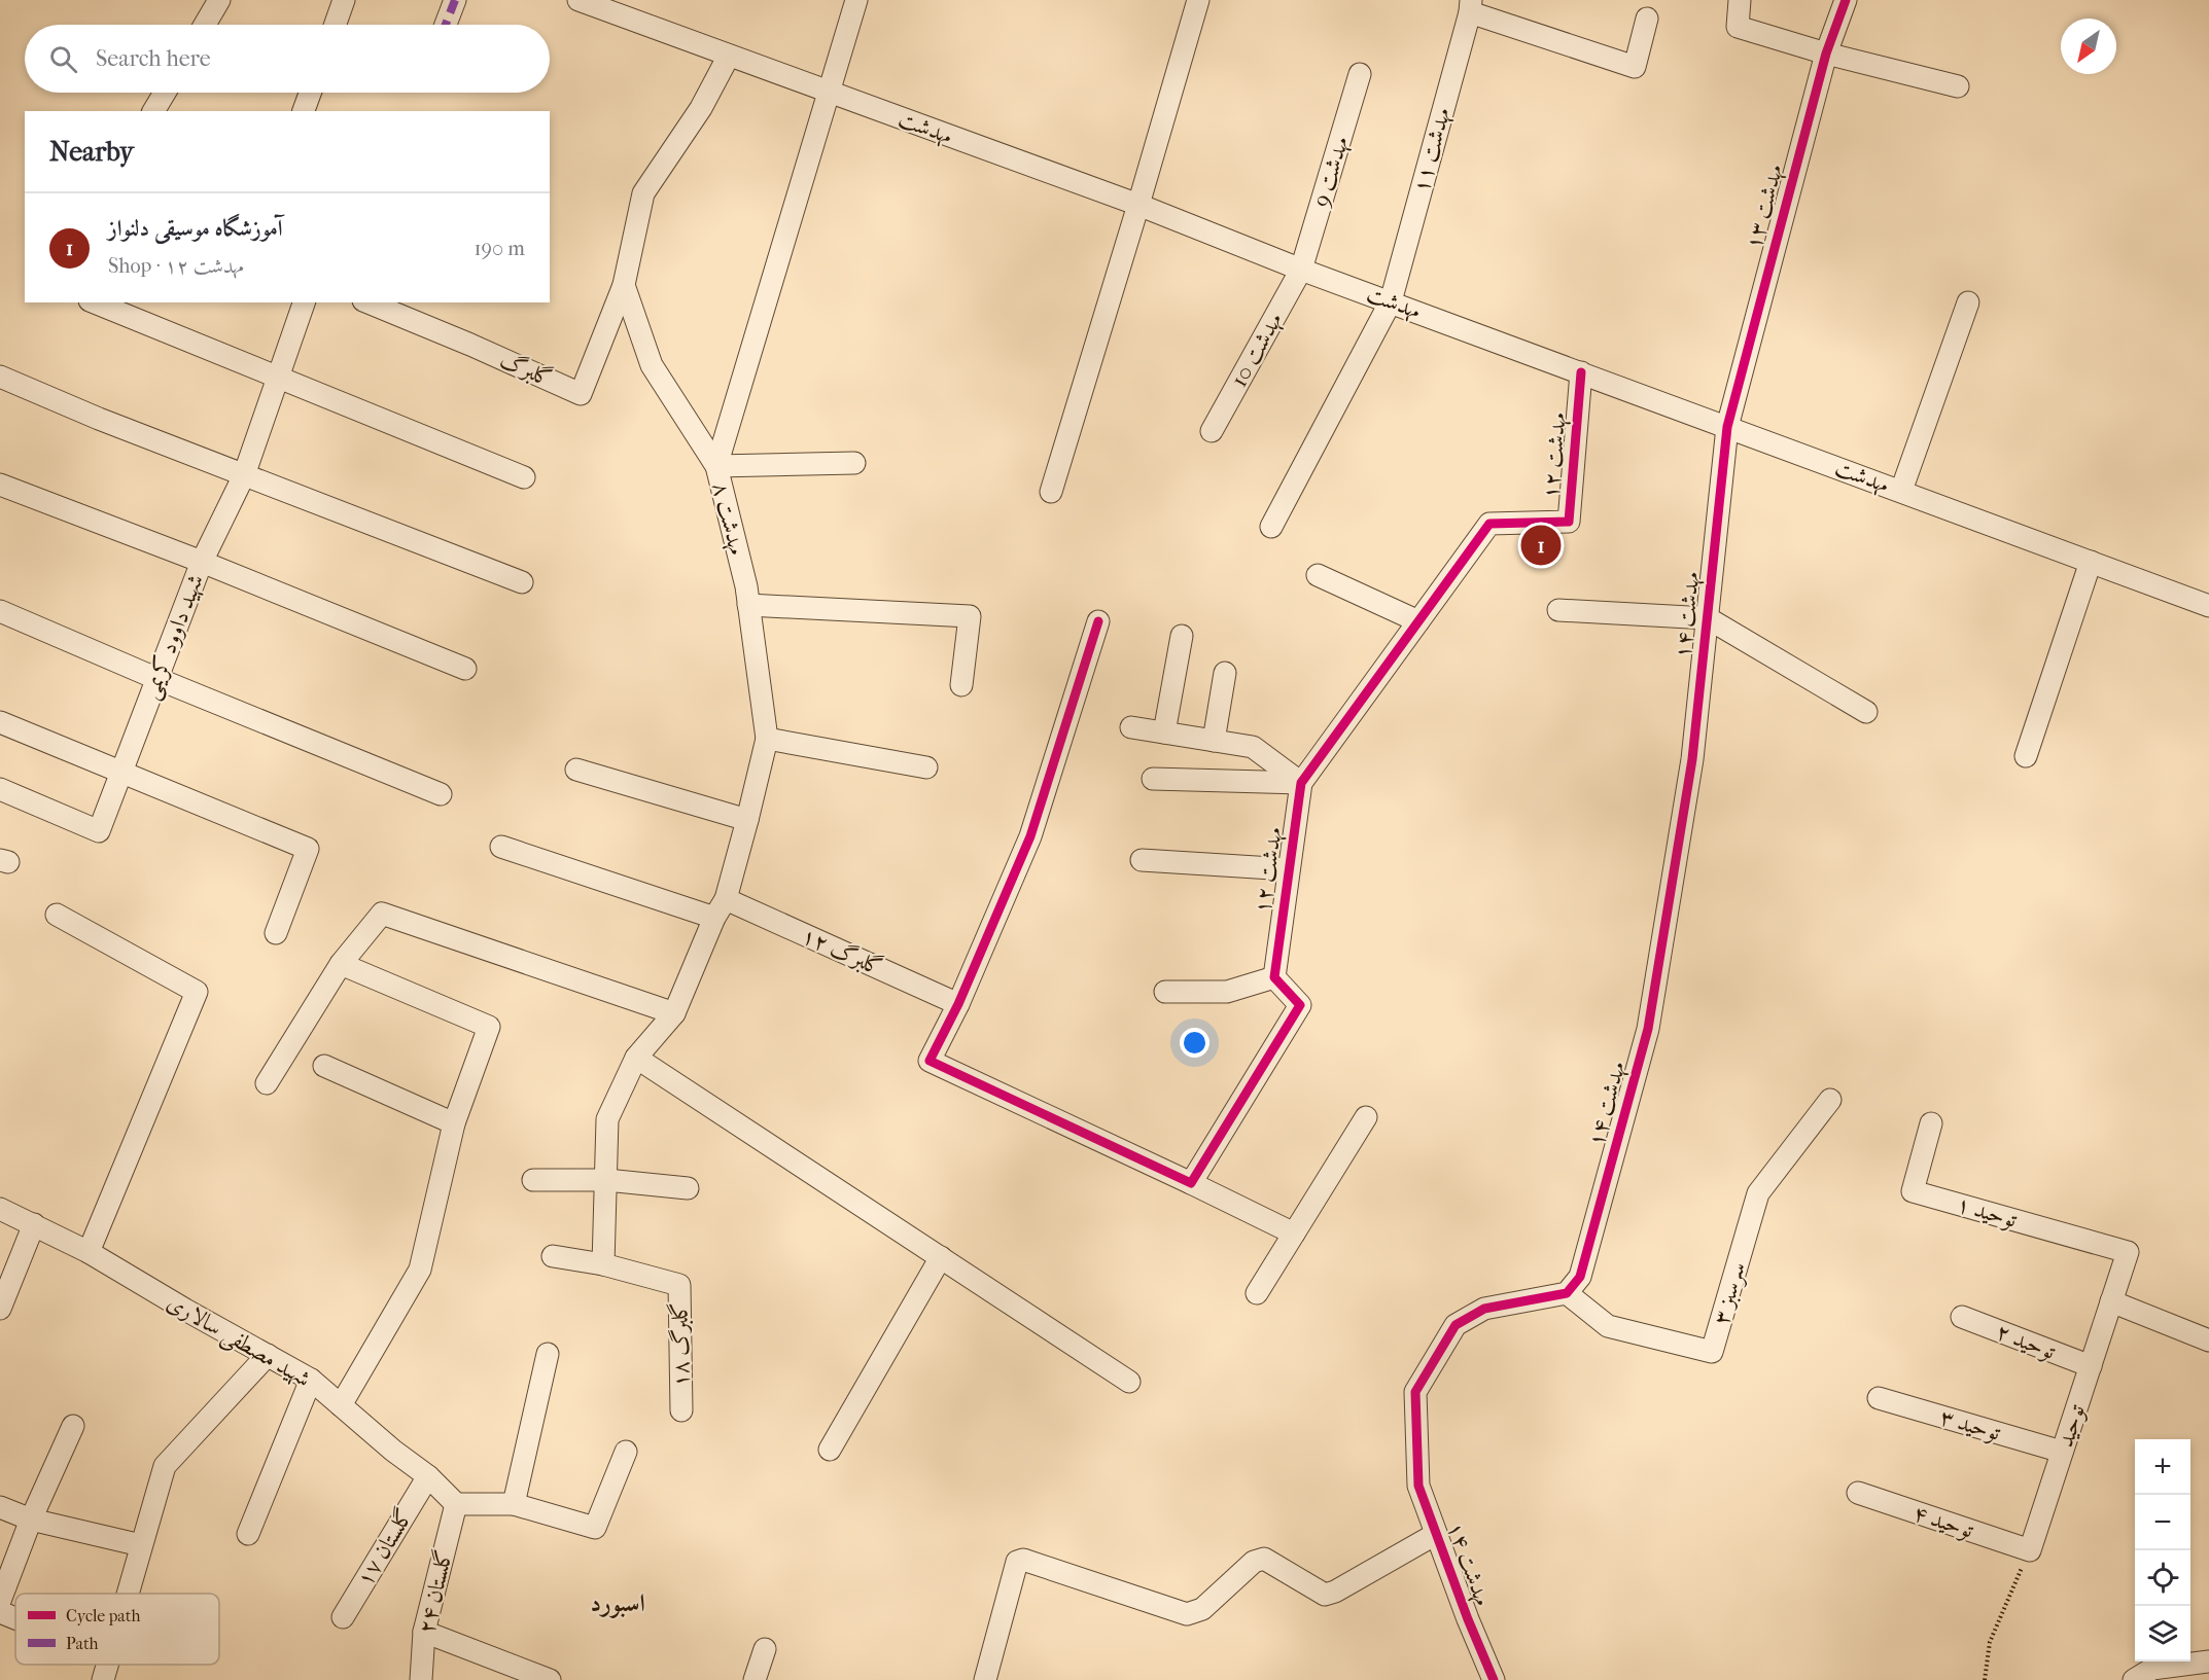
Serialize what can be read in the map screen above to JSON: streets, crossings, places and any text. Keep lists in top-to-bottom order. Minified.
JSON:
{"streets":{"street":["مهدشت","مهدشت ۱۱","مهدشت 9","مهدشت ۱۳","مهدشت 10","گلبرگ","مهدشت ۱۲","مهدشت ۸","مهدشت ۱۴","شهید داوود کریمی","گلبرگ ١٢","توحید ۱","سرسبز ۳","شهید مصطفی سالاری","توحید ۲","گلبرگ ۱۸","توحید ۳","توحید","توحید ۴","گلستان ۱۷","گلستان ۲۴"]},"crossings":[["مهدشت","مهدشت ۱۱"],["مهدشت","مهدشت 9"],["مهدشت","مهدشت ۱۳"],["مهدشت","مهدشت 10"],["مهدشت","مهدشت ۱۲"],["مهدشت","مهدشت ۱۴"],["مهدشت 9","مهدشت 10"],["مهدشت ۱۳","مهدشت ۱۴"],["گلبرگ","مهدشت ۸"],["مهدشت ۸","گلبرگ ١٢"],["مهدشت ۸","گلبرگ ۱۸"],["مهدشت ۱۴","سرسبز ۳"],["توحید ۱","توحید"],["شهید مصطفی سالاری","گلستان ۱۷"],["شهید مصطفی سالاری","گلستان ۲۴"],["توحید ۲","توحید"],["توحید ۳","توحید"],["توحید","توحید ۴"]],"districts":["اسبورد"],"legend":["Cycle path","Path"],"north":"bottom left","page":{"search":"Search here","heading":"Nearby","list":[{"mark":"1","name":"آموزشگاه موسیقی دلنواز","note":"Shop · مهدشت ۱۲","value":"190 m"}],"pins":"1","map_buttons":["+","−"]}}
